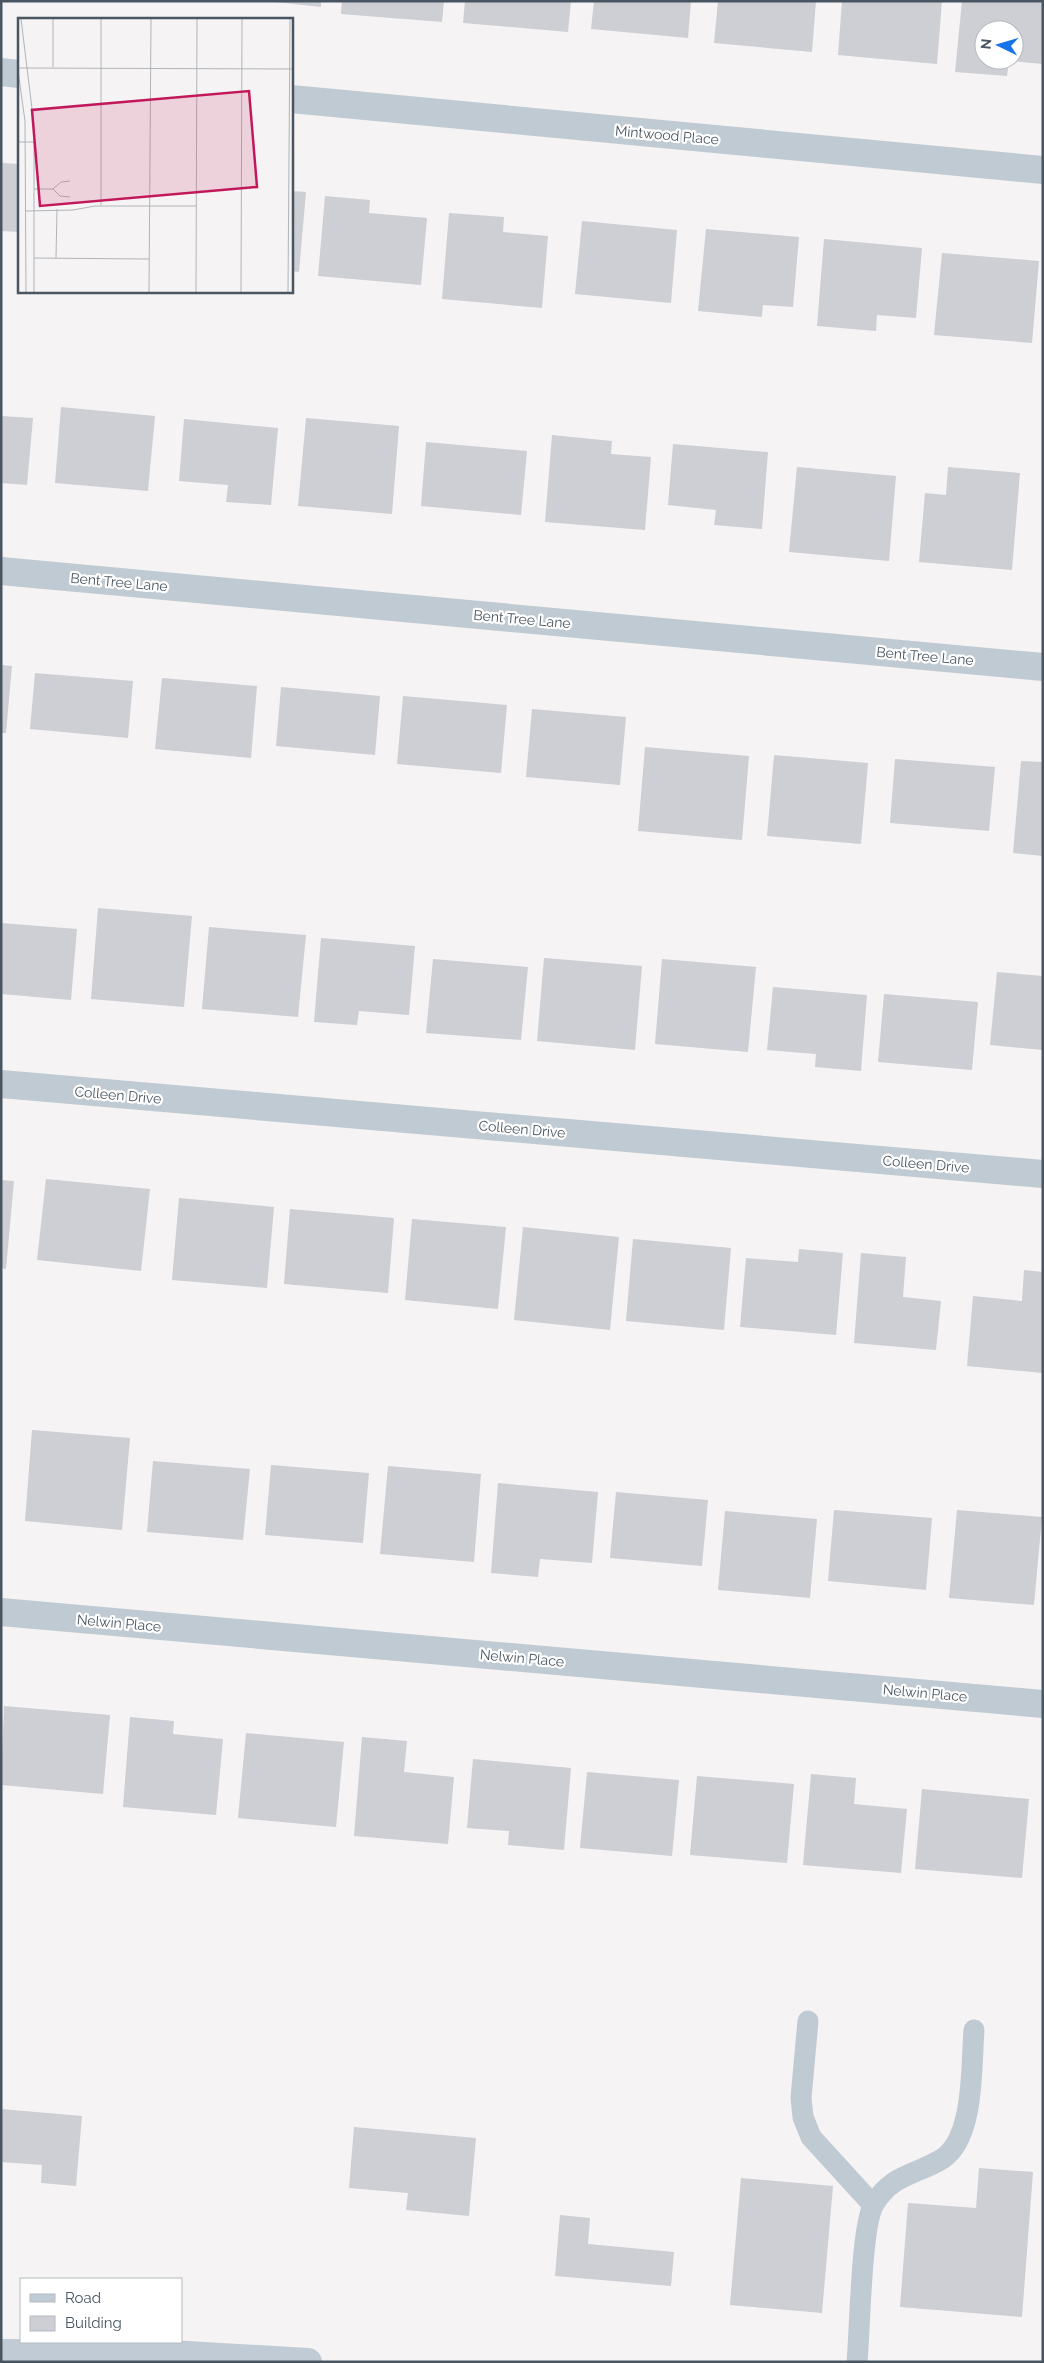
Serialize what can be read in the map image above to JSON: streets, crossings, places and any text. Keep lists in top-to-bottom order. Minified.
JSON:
{"streets":{"street":["Mintwood Place","Bent Tree Lane","Colleen Drive","Nelwin Place"]},"legend":["Road","Building"],"north":"left"}
